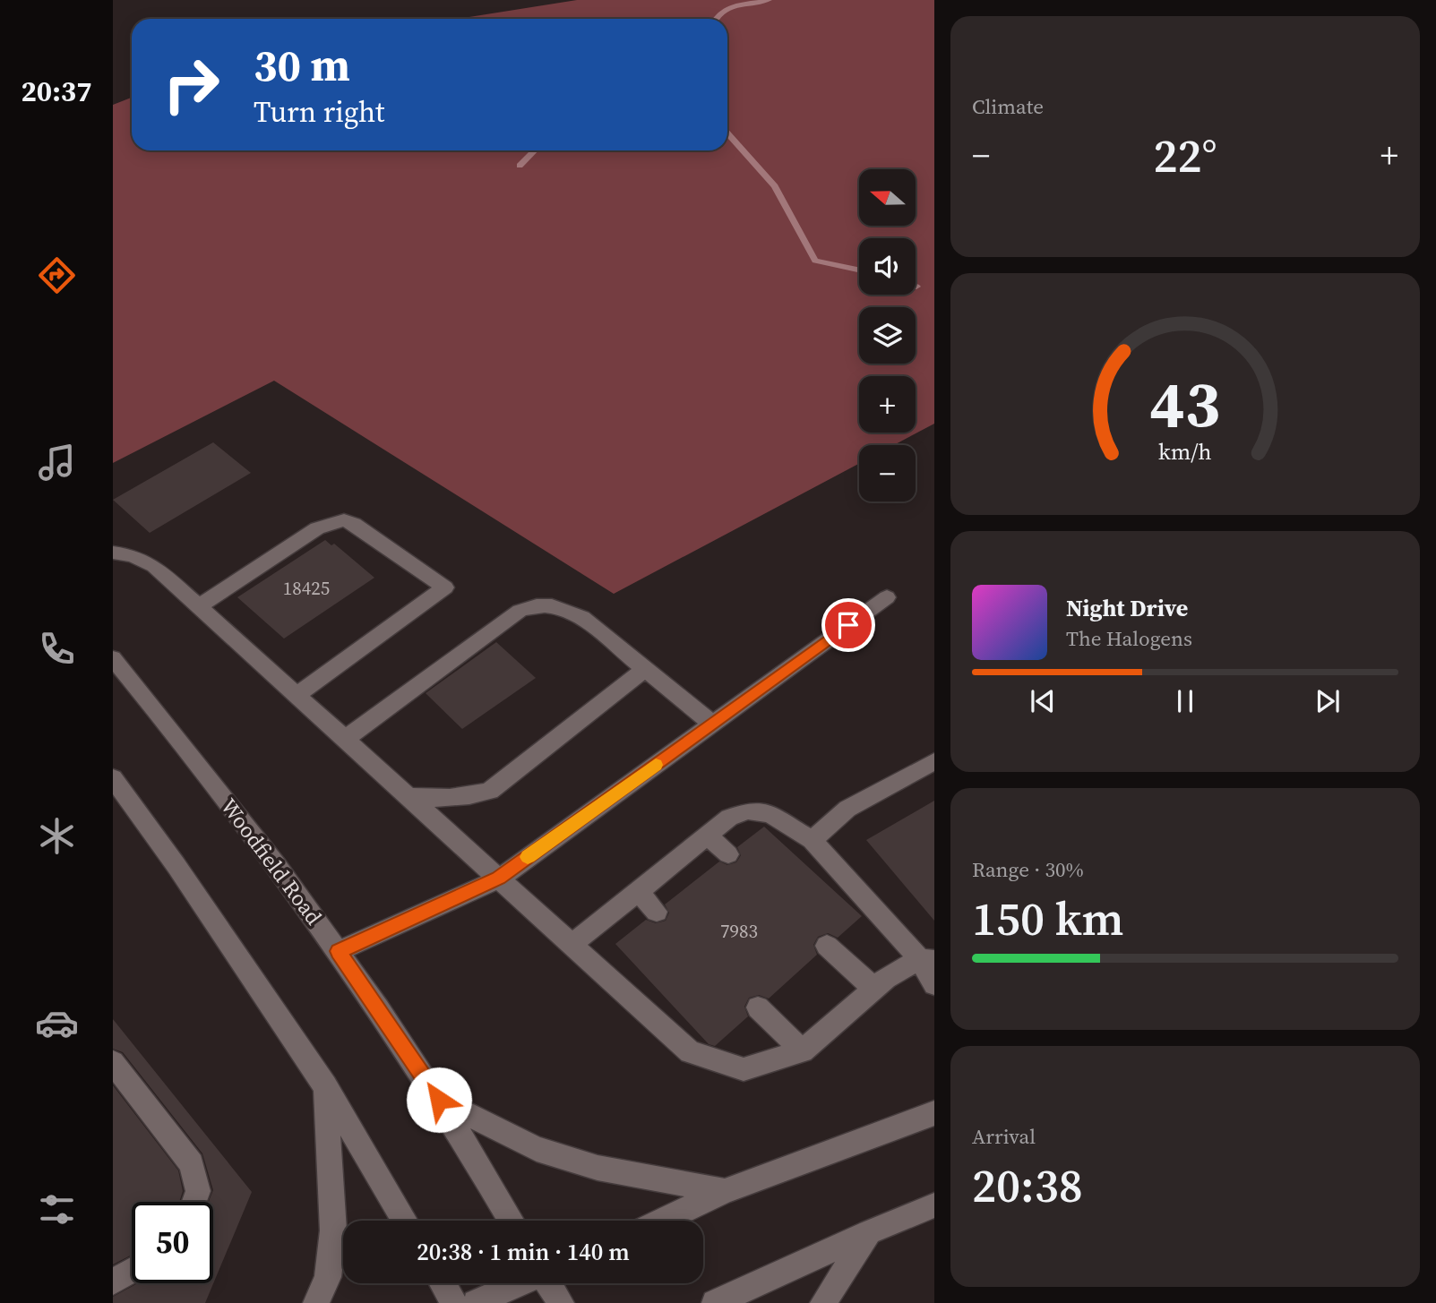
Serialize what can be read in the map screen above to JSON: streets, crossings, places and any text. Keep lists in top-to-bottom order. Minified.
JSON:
{"streets":{"main road":["Woodfield Road"]},"house_numbers":["18425","7983"],"north":"left","page":{"tabs":"20:37","tile":["Climate",["Range · 30%","150 km"],["Arrival","20:38"]],"turn":["30 m","Turn right"],"heat":["−","22°","+"],"map_buttons":["+","−"],"song":["Night Drive","The Halogens"],"limit":"50","trip":"20:38 · 1 min · 140 m","gauge":["43","km/h"]}}
